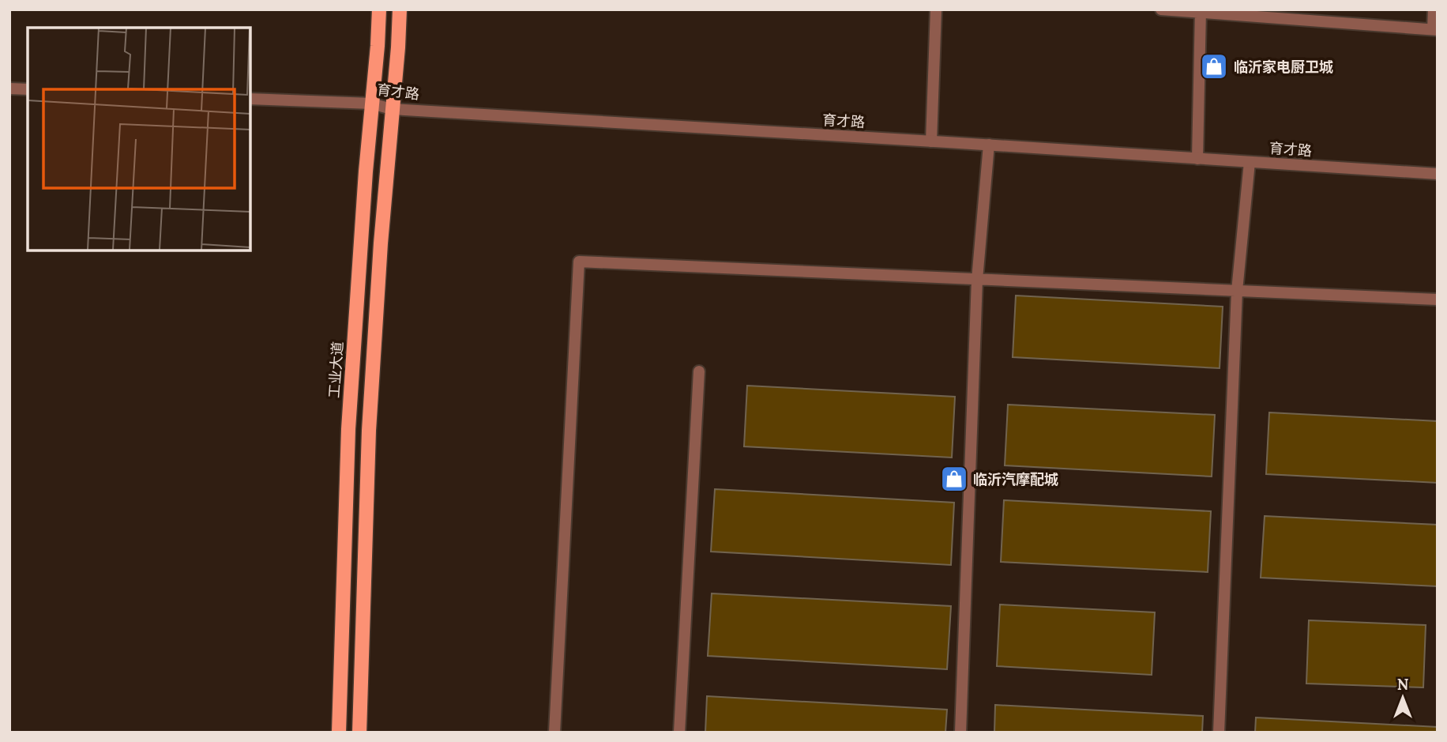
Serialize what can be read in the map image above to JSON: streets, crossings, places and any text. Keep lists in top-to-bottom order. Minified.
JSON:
{"streets":{"main road":["工业大道"],"street":["育才路"]},"crossings":[["育才路","工业大道"]],"places":{"shop":["临沂家电厨卫城","临沂汽摩配城"]},"north":"top"}
